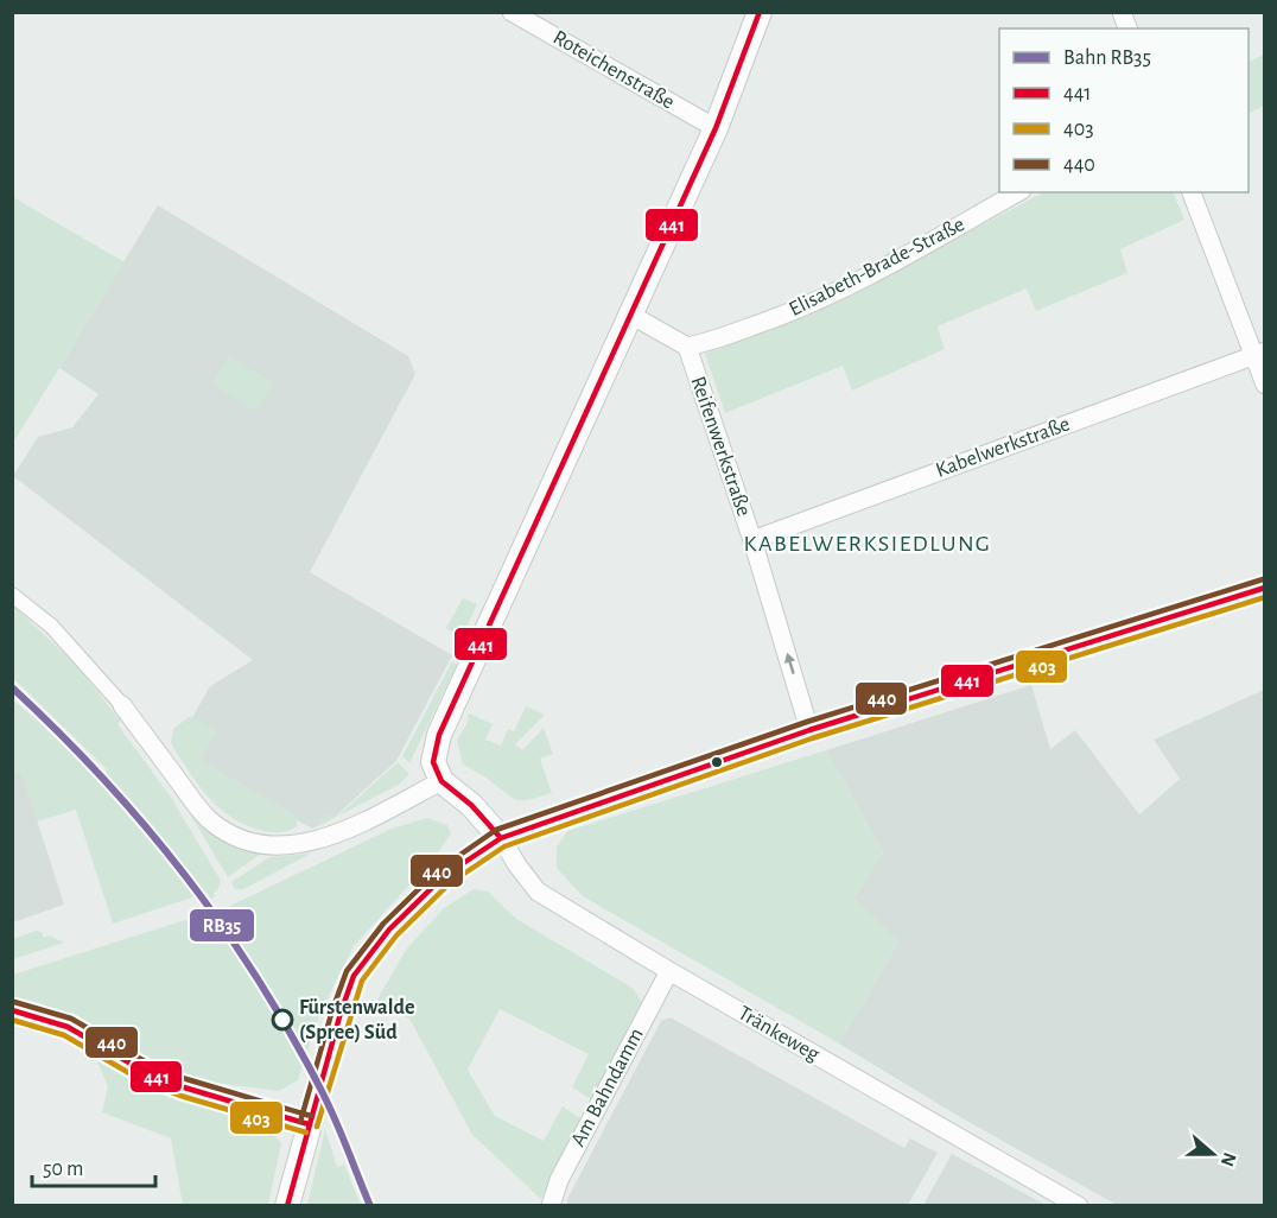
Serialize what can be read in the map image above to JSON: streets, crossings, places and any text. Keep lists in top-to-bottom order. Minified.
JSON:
{"streets":{"street":["Roteichenstraße","Elisabeth-Brade-Straße","Reifenwerkstraße","Kabelwerkstraße","Tränkeweg","Am Bahndamm"]},"crossings":[["Elisabeth-Brade-Straße","Reifenwerkstraße"],["Reifenwerkstraße","Kabelwerkstraße"],["Tränkeweg","Am Bahndamm"]],"one_way":["Reifenwerkstraße"],"districts":["KABELWERKSIEDLUNG"],"places":["Fürstenwalde (Spree) Süd"],"lines":["transit line 441","transit line 440","transit line 403","rail line RB35"],"legend":["Bahn RB35","441","403","440"],"scale_bar":"50 m","north":"right"}
